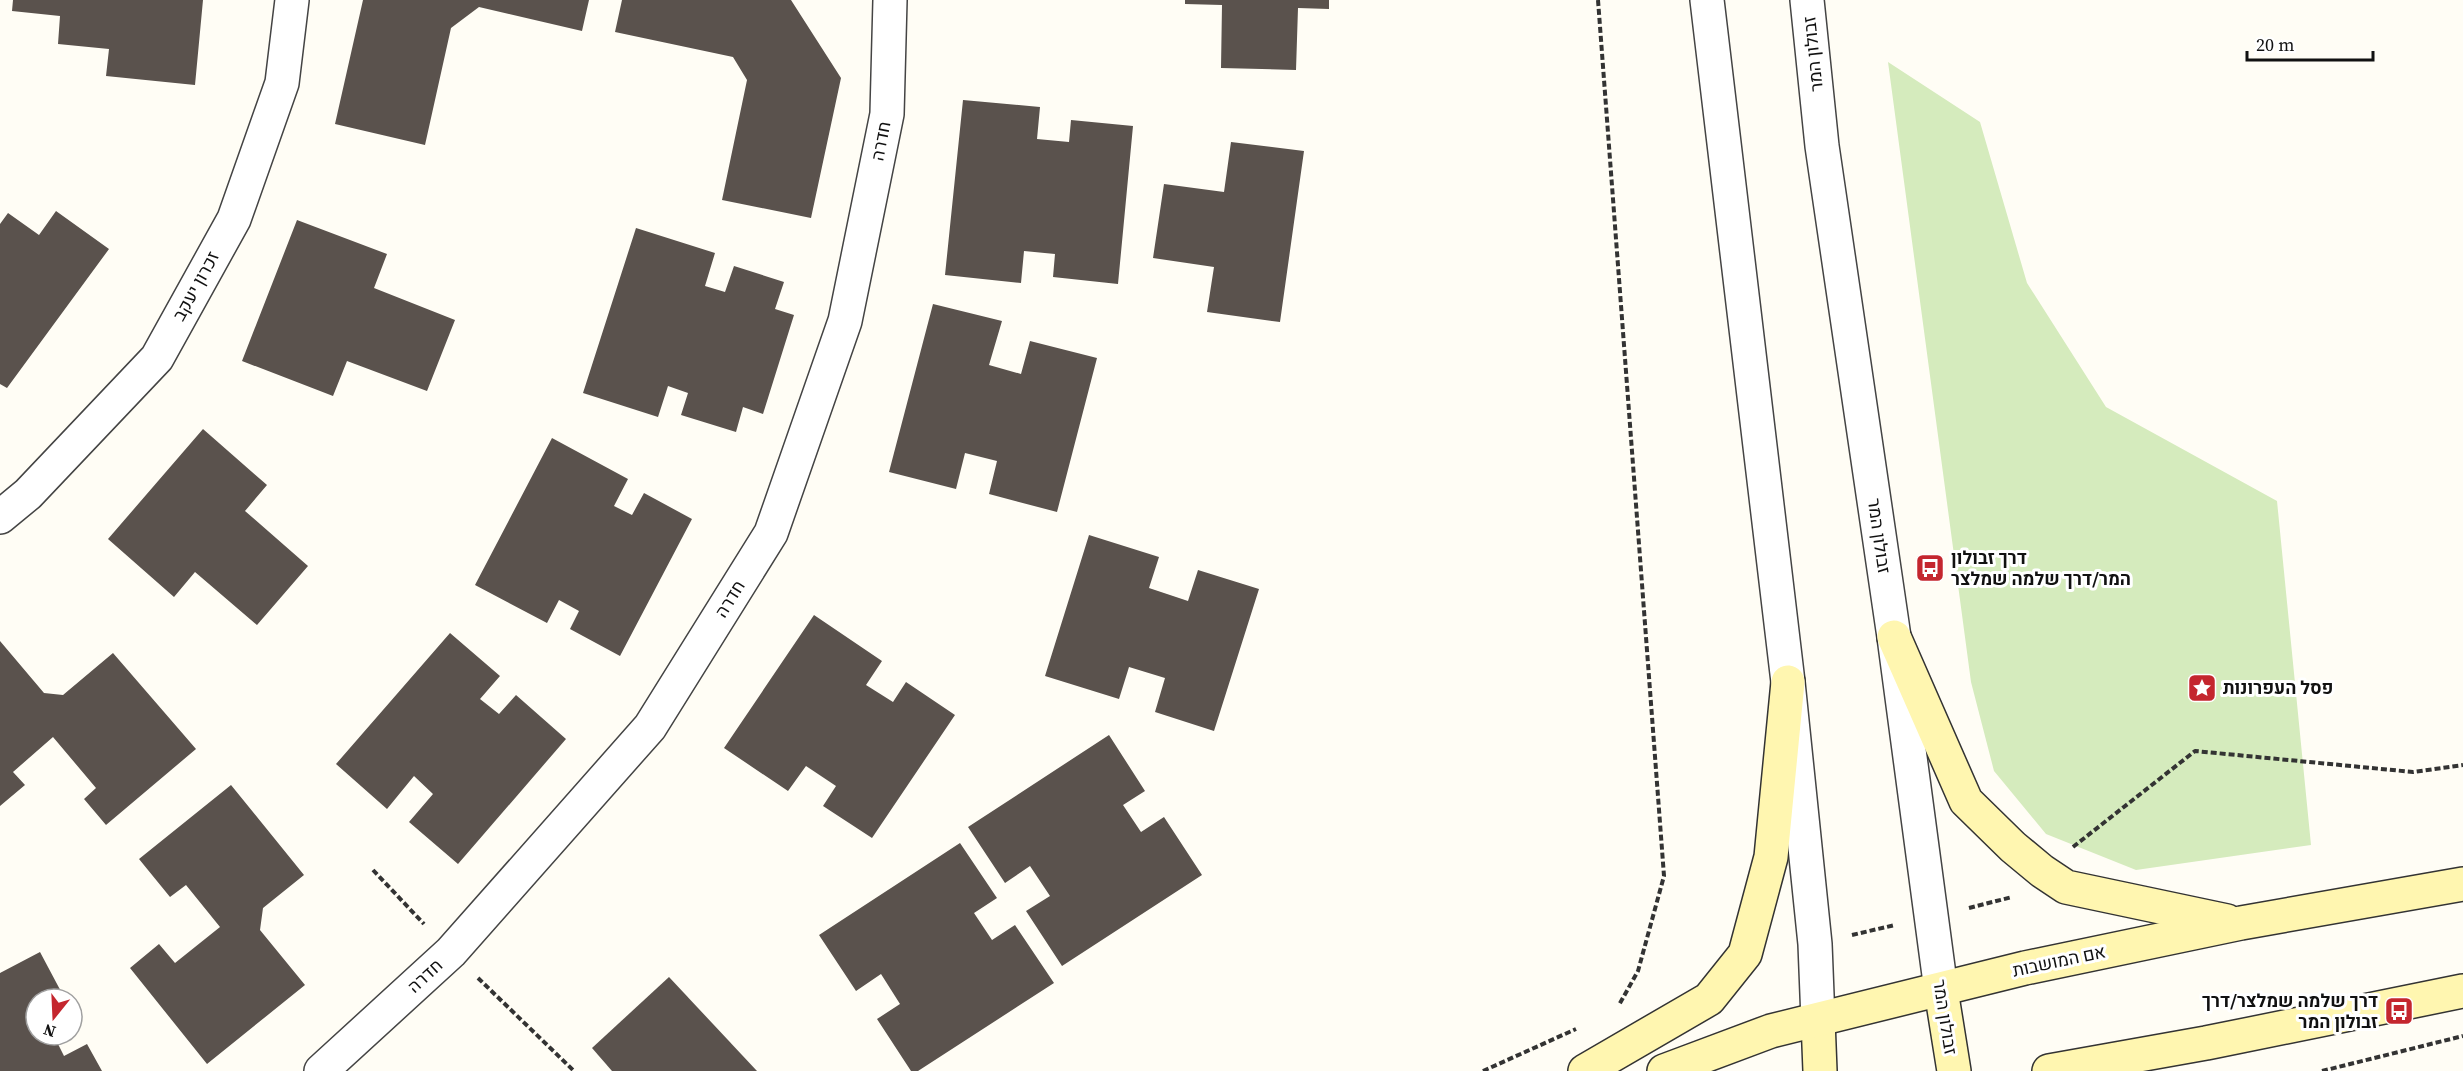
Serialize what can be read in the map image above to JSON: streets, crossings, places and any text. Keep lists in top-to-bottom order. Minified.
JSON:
{"streets":{"main road":["זבולון המר","אם המושבות"],"street":["חדרה","זכרון יעקב"]},"crossings":[["זבולון המר","אם המושבות"]],"places":{"bus stop":["דרך זבולון המר/דרך שלמה שמלצר","דרך שלמה שמלצר/דרך זבולון המר"],"place":["פסל העפרונות"]},"scale_bar":"20 m","north":"bottom"}
